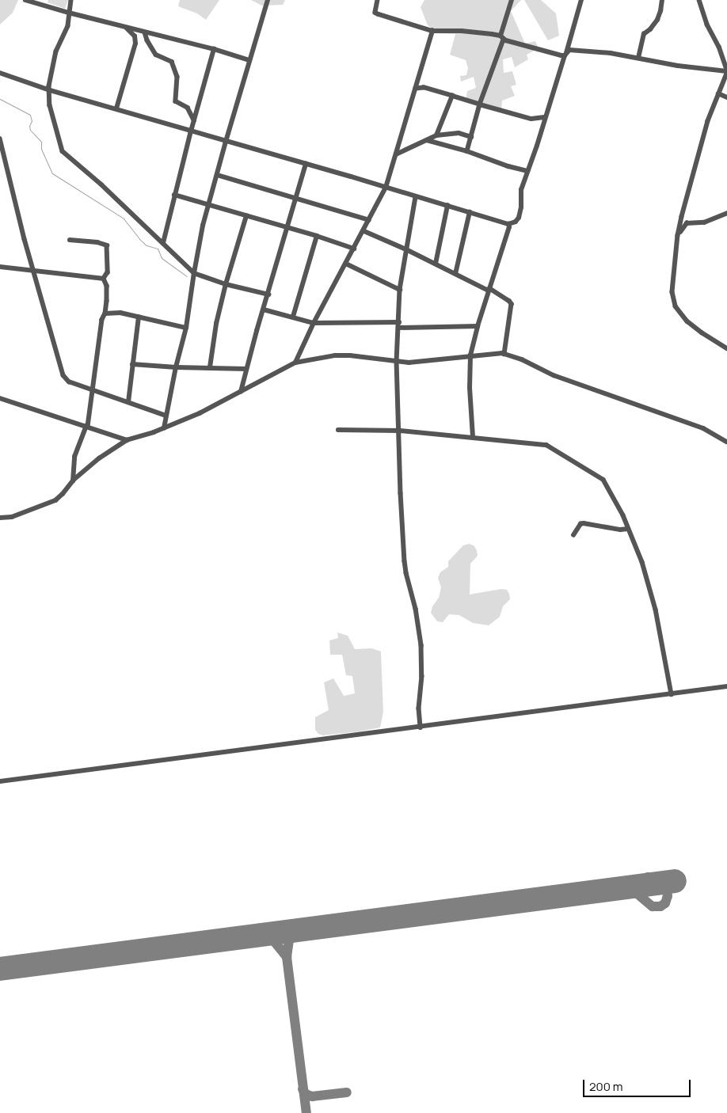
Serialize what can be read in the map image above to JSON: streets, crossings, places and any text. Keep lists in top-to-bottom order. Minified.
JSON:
{"scale_bar":"200 m"}
